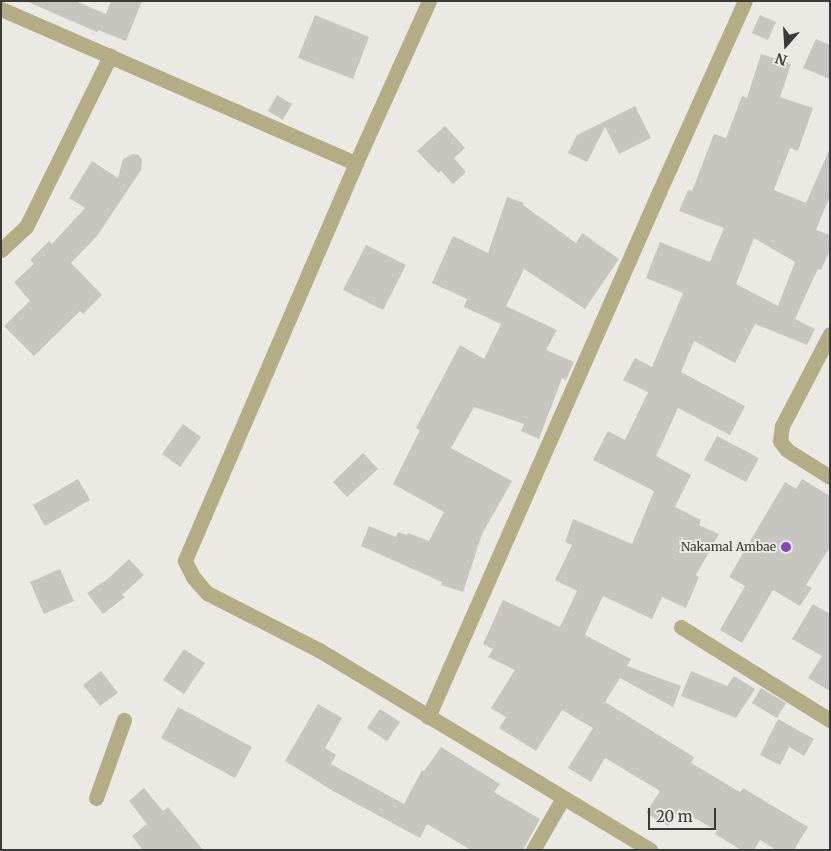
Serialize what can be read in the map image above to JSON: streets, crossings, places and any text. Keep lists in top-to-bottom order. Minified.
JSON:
{"places":["Nakamal Ambae"],"scale_bar":"20 m","north":"bottom"}
